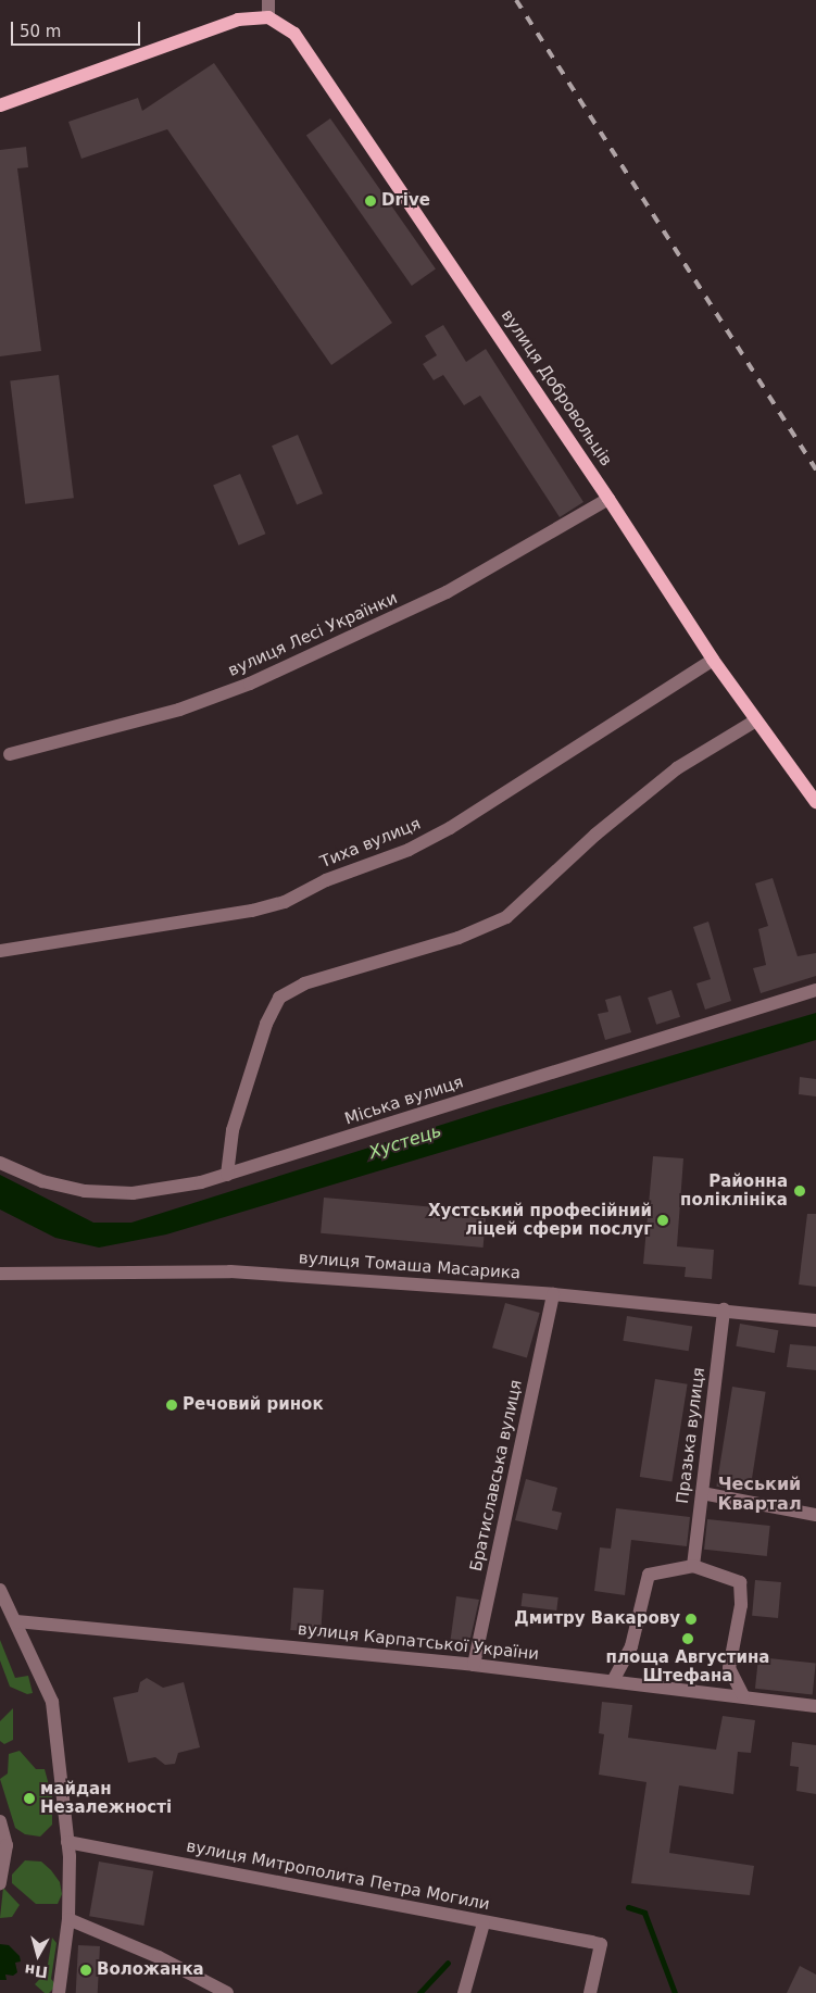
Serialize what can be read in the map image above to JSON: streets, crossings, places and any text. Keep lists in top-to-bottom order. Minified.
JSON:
{"streets":{"main road":["вулиця Добровольців"],"street":["вулиця Лесі Українки","Тиха вулиця","Міська вулиця","вулиця Томаша Масарика","Празька вулиця","Братиславська вулиця","вулиця Карпатської України","вулиця Митрополита Петра Могили"]},"crossings":[["вулиця Добровольців","вулиця Лесі Українки"],["вулиця Добровольців","Тиха вулиця"],["вулиця Томаша Масарика","Празька вулиця"],["вулиця Томаша Масарика","Братиславська вулиця"],["Братиславська вулиця","вулиця Карпатської України"]],"districts":["Чеський Квартал"],"water":["Хустець"],"places":["Drive","Районна поліклініка","Хустський професійний ліцей сфери послуг","Речовий ринок","Дмитру Вакарову","площа Августина Штефана","майдан Незалежності","Воложанка"],"scale_bar":"50 m","north":"bottom"}
